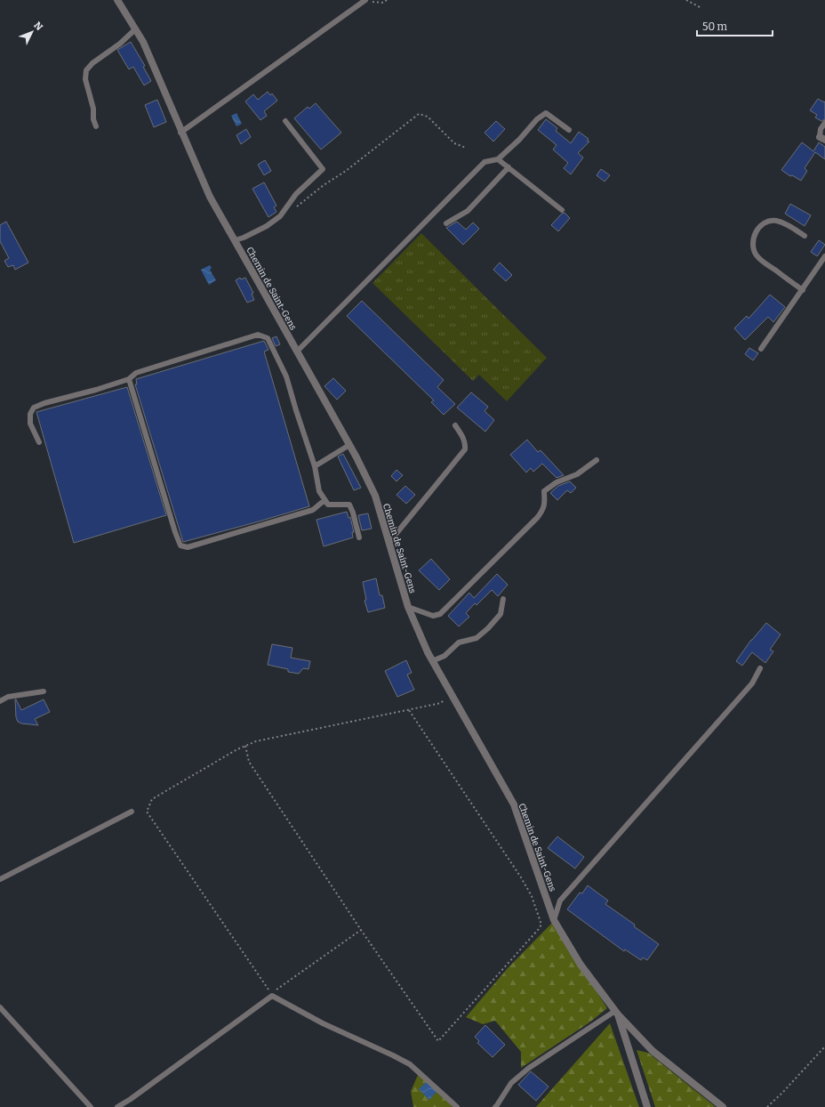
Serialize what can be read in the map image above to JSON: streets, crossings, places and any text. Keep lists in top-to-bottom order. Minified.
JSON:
{"streets":{"street":["Chemin de Saint-Gens"]},"scale_bar":"50 m","north":"top right"}
